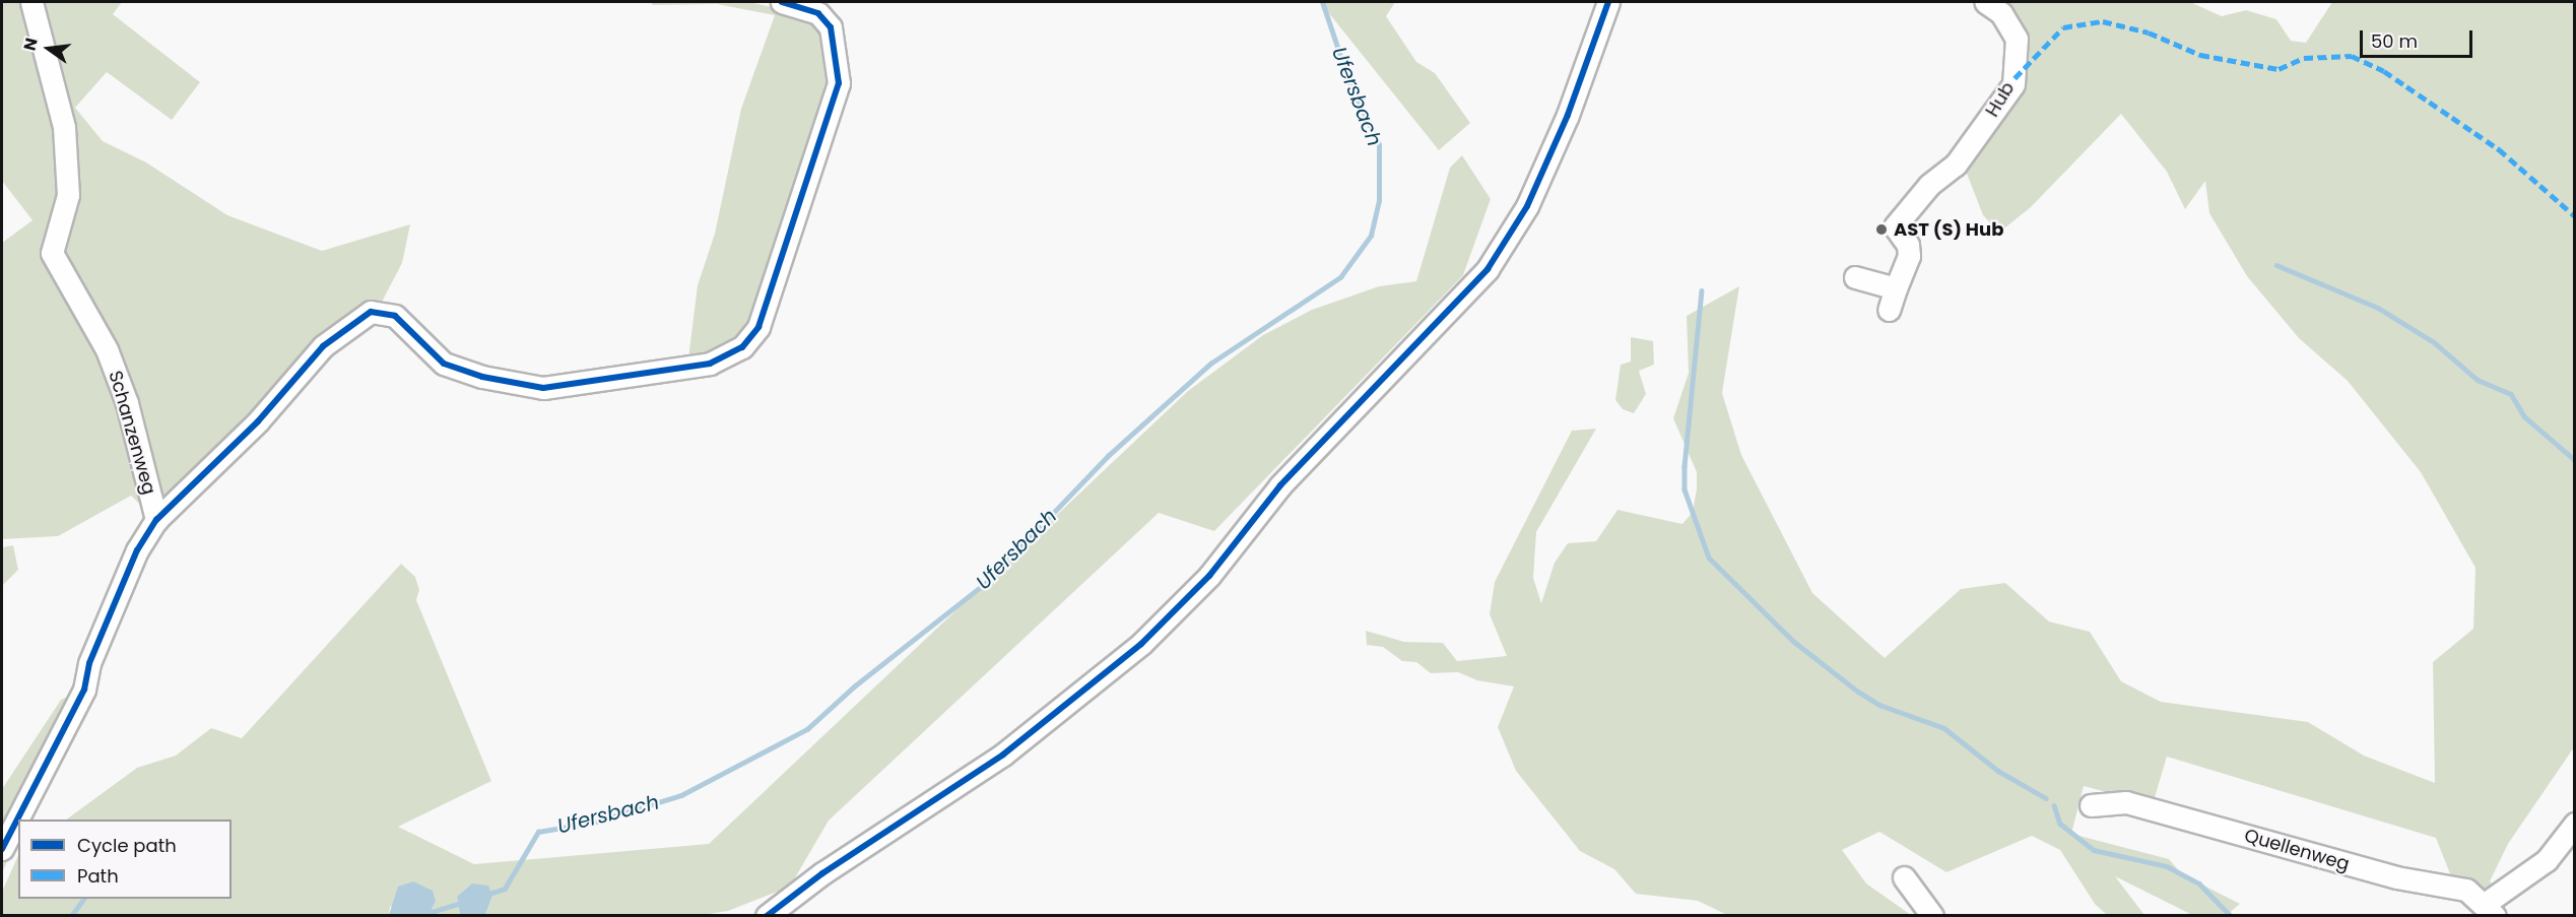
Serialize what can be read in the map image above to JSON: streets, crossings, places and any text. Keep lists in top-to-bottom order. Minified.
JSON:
{"streets":{"street":["Hub","Schanzenweg","Quellenweg"]},"water":["Ufersbach"],"places":["AST (S) Hub"],"legend":["Cycle path","Path"],"scale_bar":"50 m","north":"left"}
